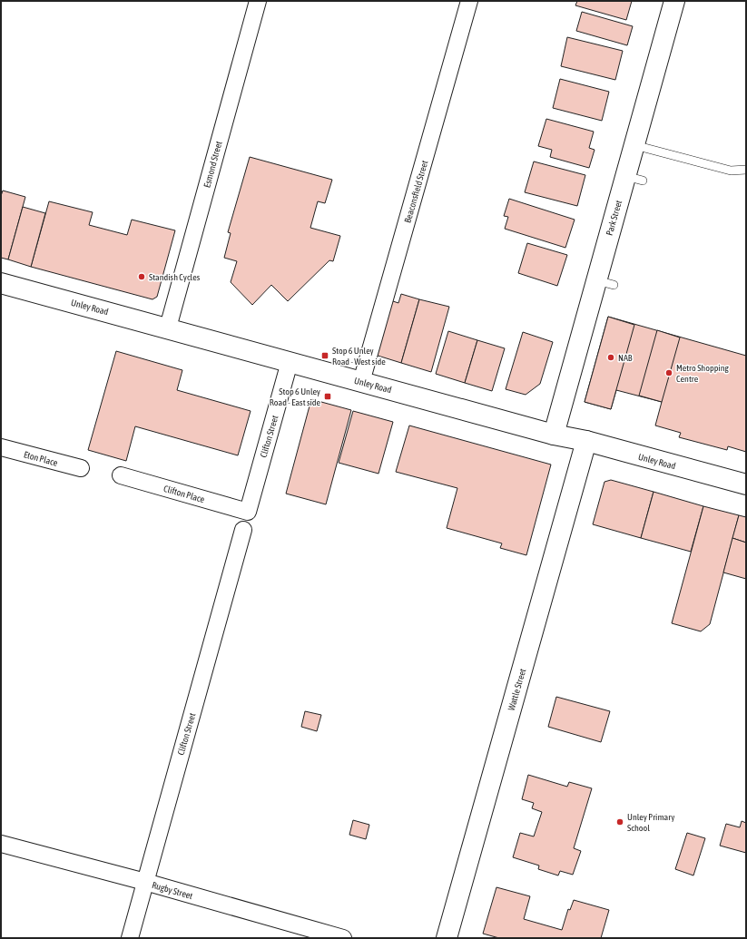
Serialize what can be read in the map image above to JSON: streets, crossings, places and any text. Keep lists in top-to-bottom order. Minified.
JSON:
{"streets":{"street":["Esmond Street","Beaconsfield Street","Park Street","Unley Road","Clifton Street","Eton Place","Clifton Place","Wattle Street","Rugby Street"]},"crossings":[["Esmond Street","Unley Road"],["Beaconsfield Street","Unley Road"],["Park Street","Unley Road"],["Unley Road","Clifton Street"],["Unley Road","Wattle Street"],["Clifton Street","Clifton Place"],["Clifton Street","Rugby Street"]],"places":{"other":["Standish Cycles","NAB","Metro Shopping Centre","Unley Primary School"],"transit":["Stop 6 Unley Road - West side","Stop 6 Unley Road - East side"]}}
